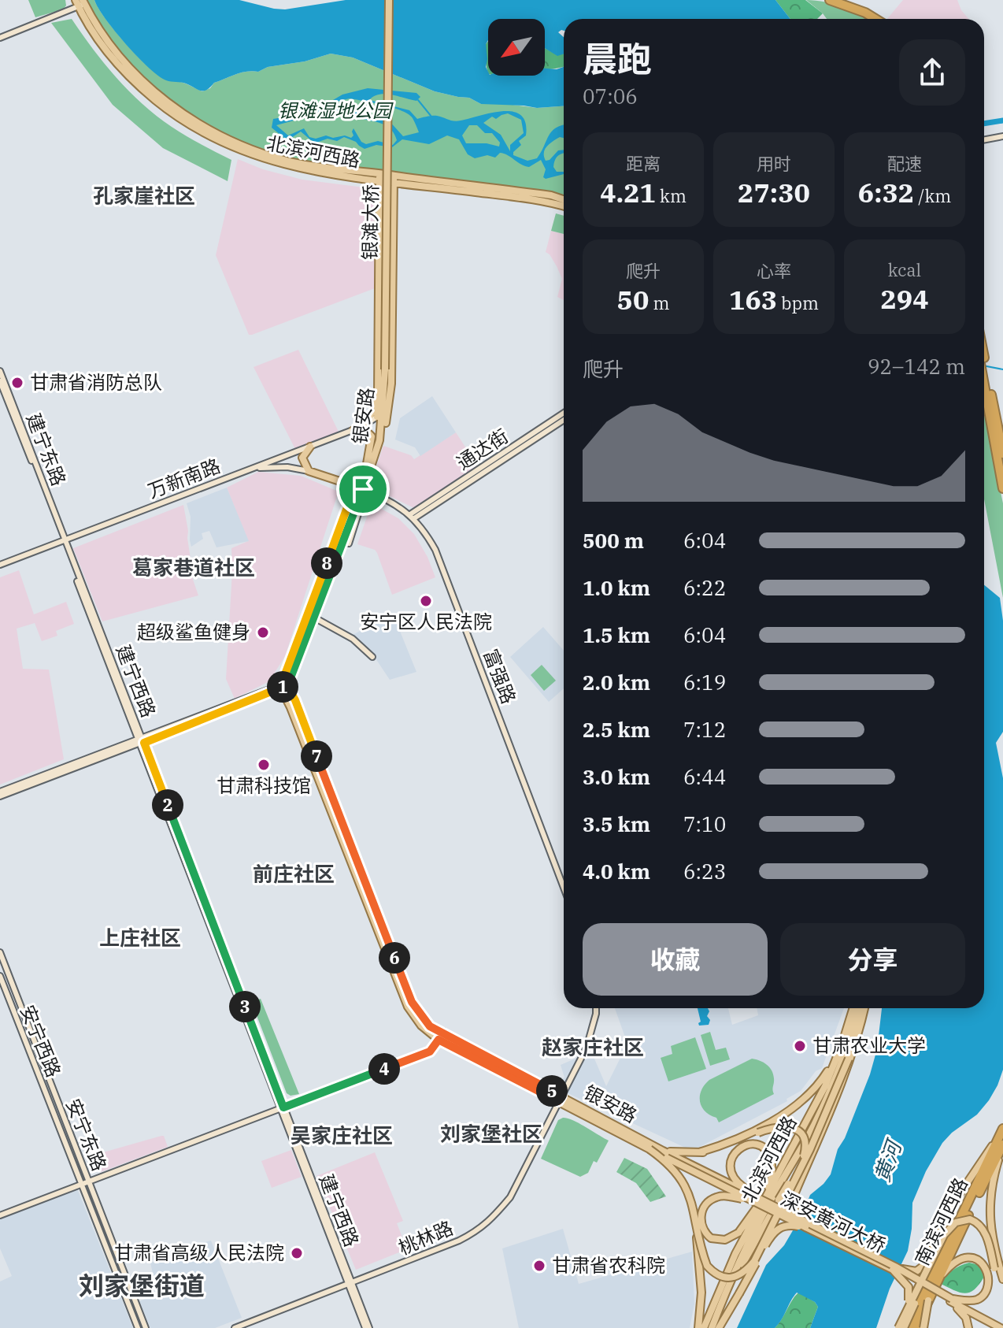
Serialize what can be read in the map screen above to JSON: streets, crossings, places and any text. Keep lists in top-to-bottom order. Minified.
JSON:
{"streets":{"highway":["南滨河西路"],"main road":["北滨河西路","银滩大桥","银安路","建宁东路","通达街","万新南路","富强路","建宁西路","安宁西路","安宁东路","深安黄河大桥","桃林路"]},"crossings":[["银滩大桥","银安路"],["银安路","万新南路"],["银安路","富强路"],["银安路","深安黄河大桥"],["银安路","桃林路"],["建宁东路","万新南路"],["建宁东路","建宁西路"],["通达街","富强路"],["万新南路","建宁西路"],["建宁西路","桃林路"]],"districts":["孔家崖社区","葛家巷道社区","前庄社区","上庄社区","赵家庄社区","刘家堡社区","吴家庄社区","刘家堡街道"],"water":["黄河"],"parks":["银滩湿地公园"],"places":["甘肃省消防总队","安宁区人民法院","超级鲨鱼健身","甘肃科技馆","甘肃农业大学","甘肃省高级人民法院","甘肃省农科院"],"north":"bottom left","page":{"heading":["晨跑","07:06"],"stats":[["距离","4.21 km"],["用时","27:30"],["配速","6:32 /km"],["爬升","50 m"],["心率","163 bpm"],["kcal","294"]],"chart":["爬升","92–142 m"],"list":[{"name":"500 m","note":"6:04"},{"name":"1.0 km","note":"6:22"},{"name":"1.5 km","note":"6:04"},{"name":"2.0 km","note":"6:19"},{"name":"2.5 km","note":"7:12"},{"name":"3.0 km","note":"6:44"},{"name":"3.5 km","note":"7:10"},{"name":"4.0 km","note":"6:23"}],"pins":["8","1","7","2","6","3","4","5"],"buttons":["收藏","分享"]}}
